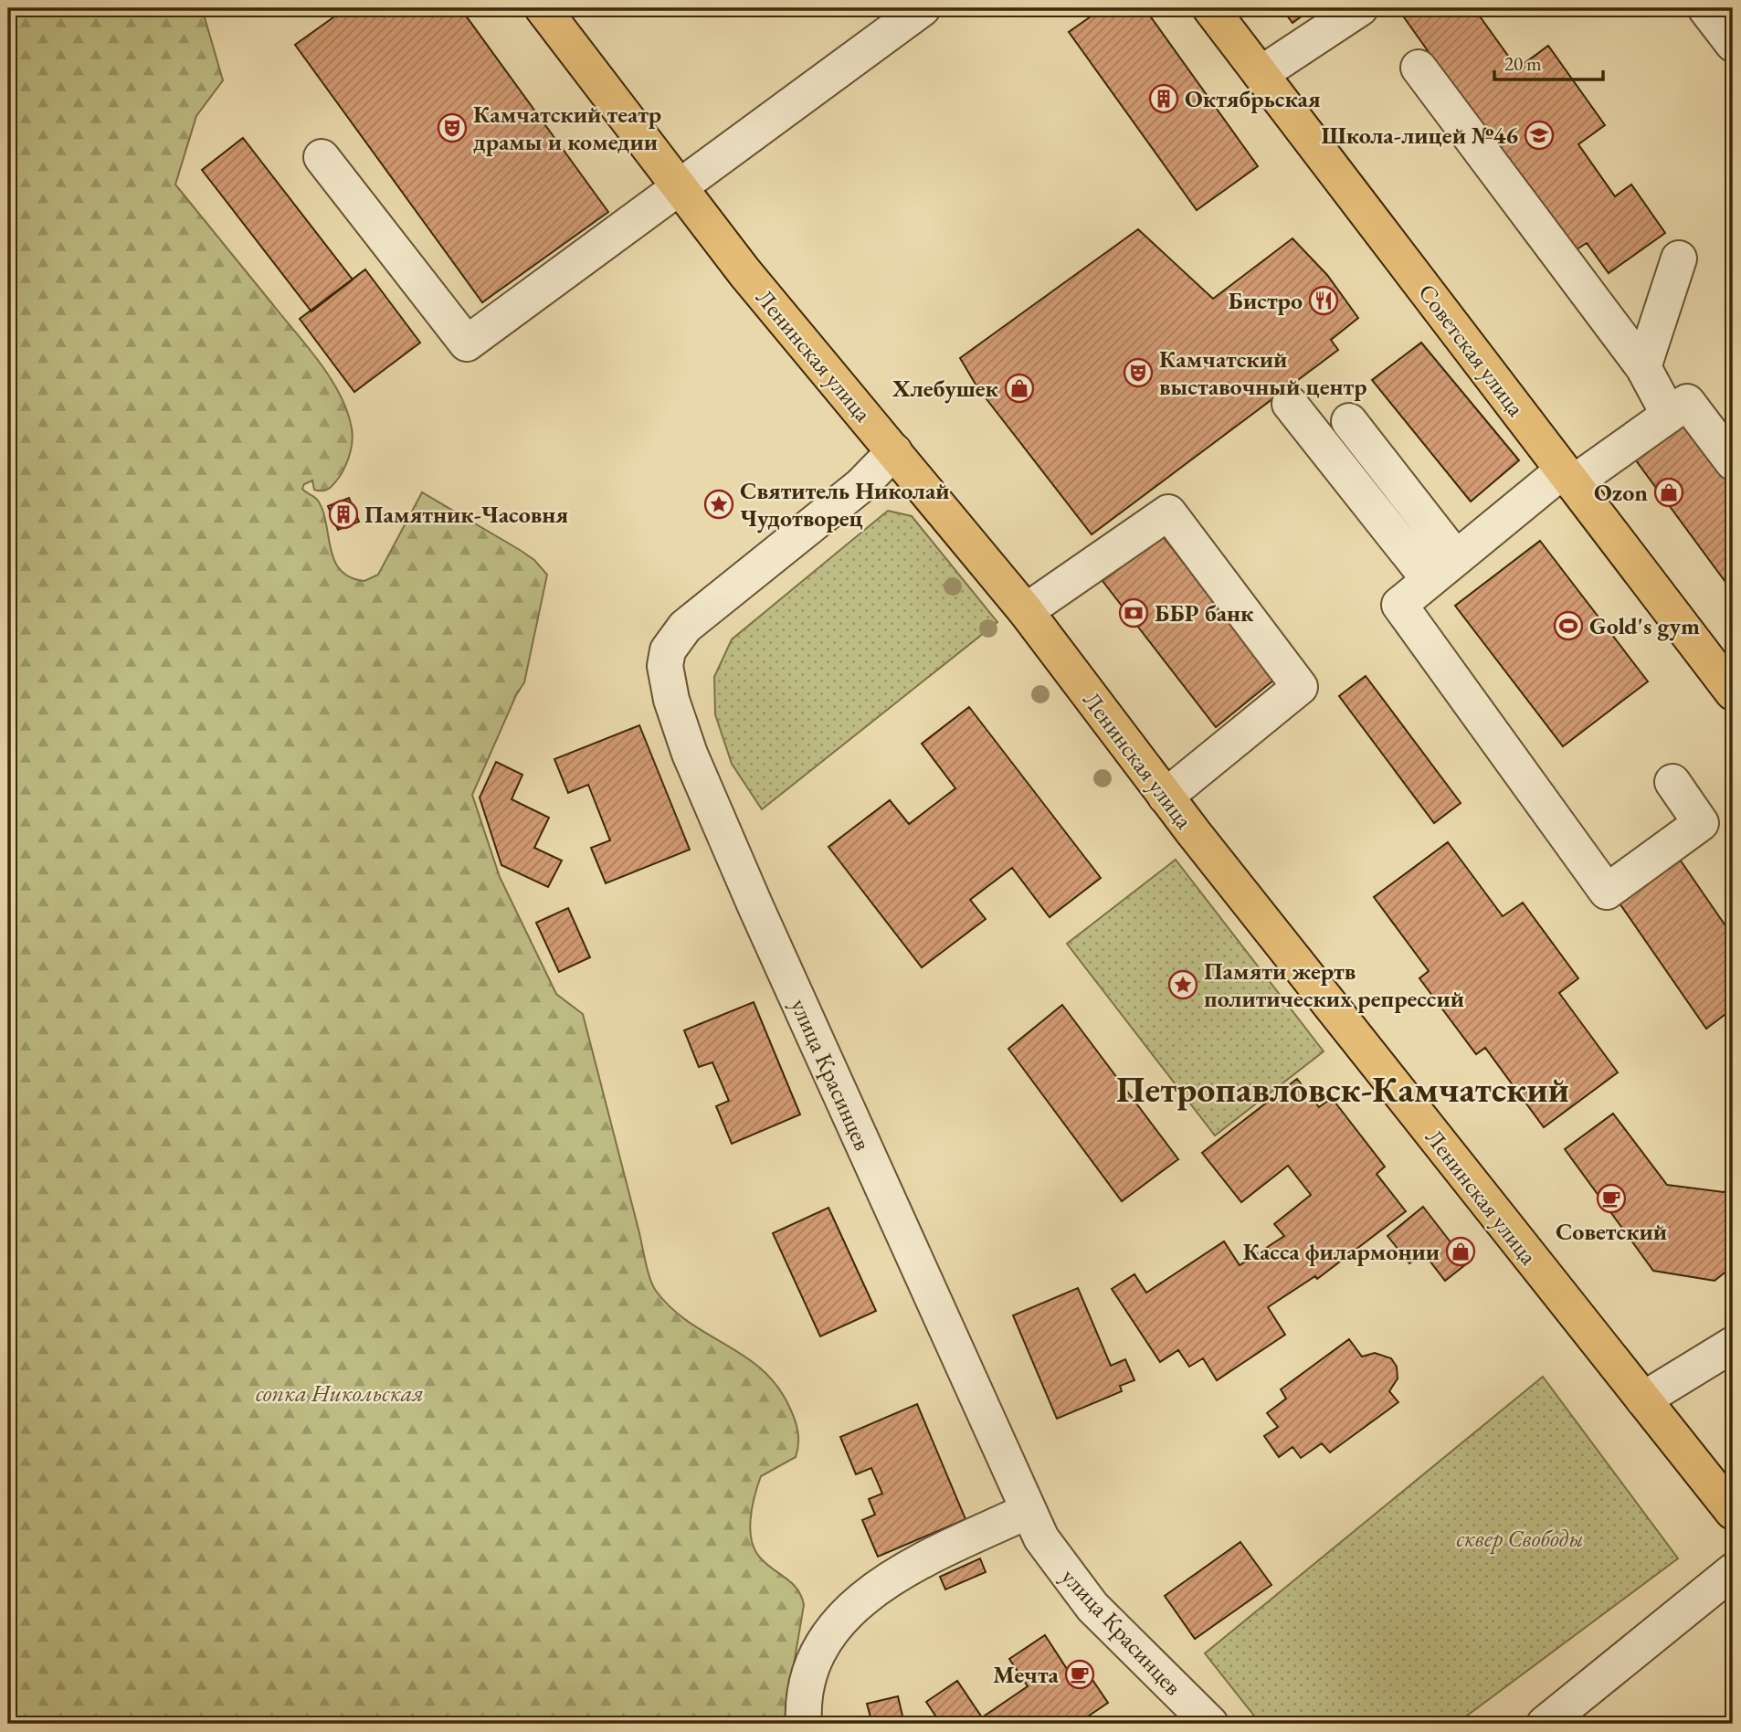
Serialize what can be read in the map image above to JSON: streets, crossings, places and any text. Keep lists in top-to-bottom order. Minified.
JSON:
{"streets":{"main road":["Советская улица","Ленинская улица"],"street":["улица Красинцев"]},"crossings":[["Ленинская улица","улица Красинцев"]],"districts":["Петропавловск-Камчатский"],"parks":["сопка Никольская","cквер Свободы"],"places":{"building":["Октябрьская","Памятник-Часовня"],"theatre":["Камчатский театр драмы и комедии","Камчатский выставочный центр"],"school or university":["Школа-лицей №46"],"restaurant":["Бистро"],"shop":["Хлебушек","Ozon","Касса филармонии"],"place":["Святитель Николай Чудотворец","Памяти жертв политических репрессий"],"bank":["ББР банк"],"sports":["Gold's gym"],"cafe":["Советский","Мечта"]},"scale_bar":"20 m"}
